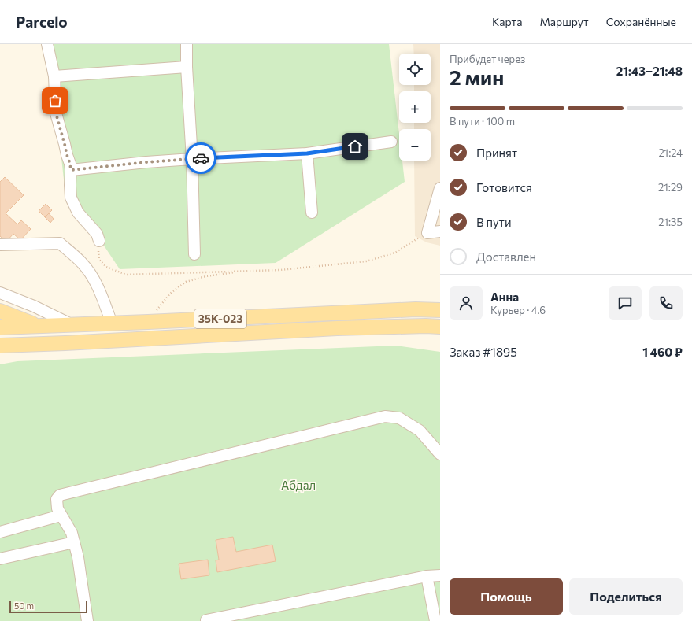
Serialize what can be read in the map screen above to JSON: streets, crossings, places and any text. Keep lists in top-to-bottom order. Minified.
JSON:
{"streets":{"main road":["35К-023"]},"parks":["Абдал"],"scale_bar":"50 m","page":{"header":"Parcelo","nav":["Карта","Маршрут","Сохранённые"],"heading":["2 мин","Прибудет через","21:43–21:48"],"panel":["Анна","Курьер · 4.6","Заказ #1895","1 460 ₽"],"map_buttons":["+","−"],"bar":"В пути · 100 m","list":[["Принят","21:24"],["Готовится","21:29"],["В пути","21:35"],"Доставлен"],"buttons":["Помощь","Поделиться"],"scale":"50 m"}}
